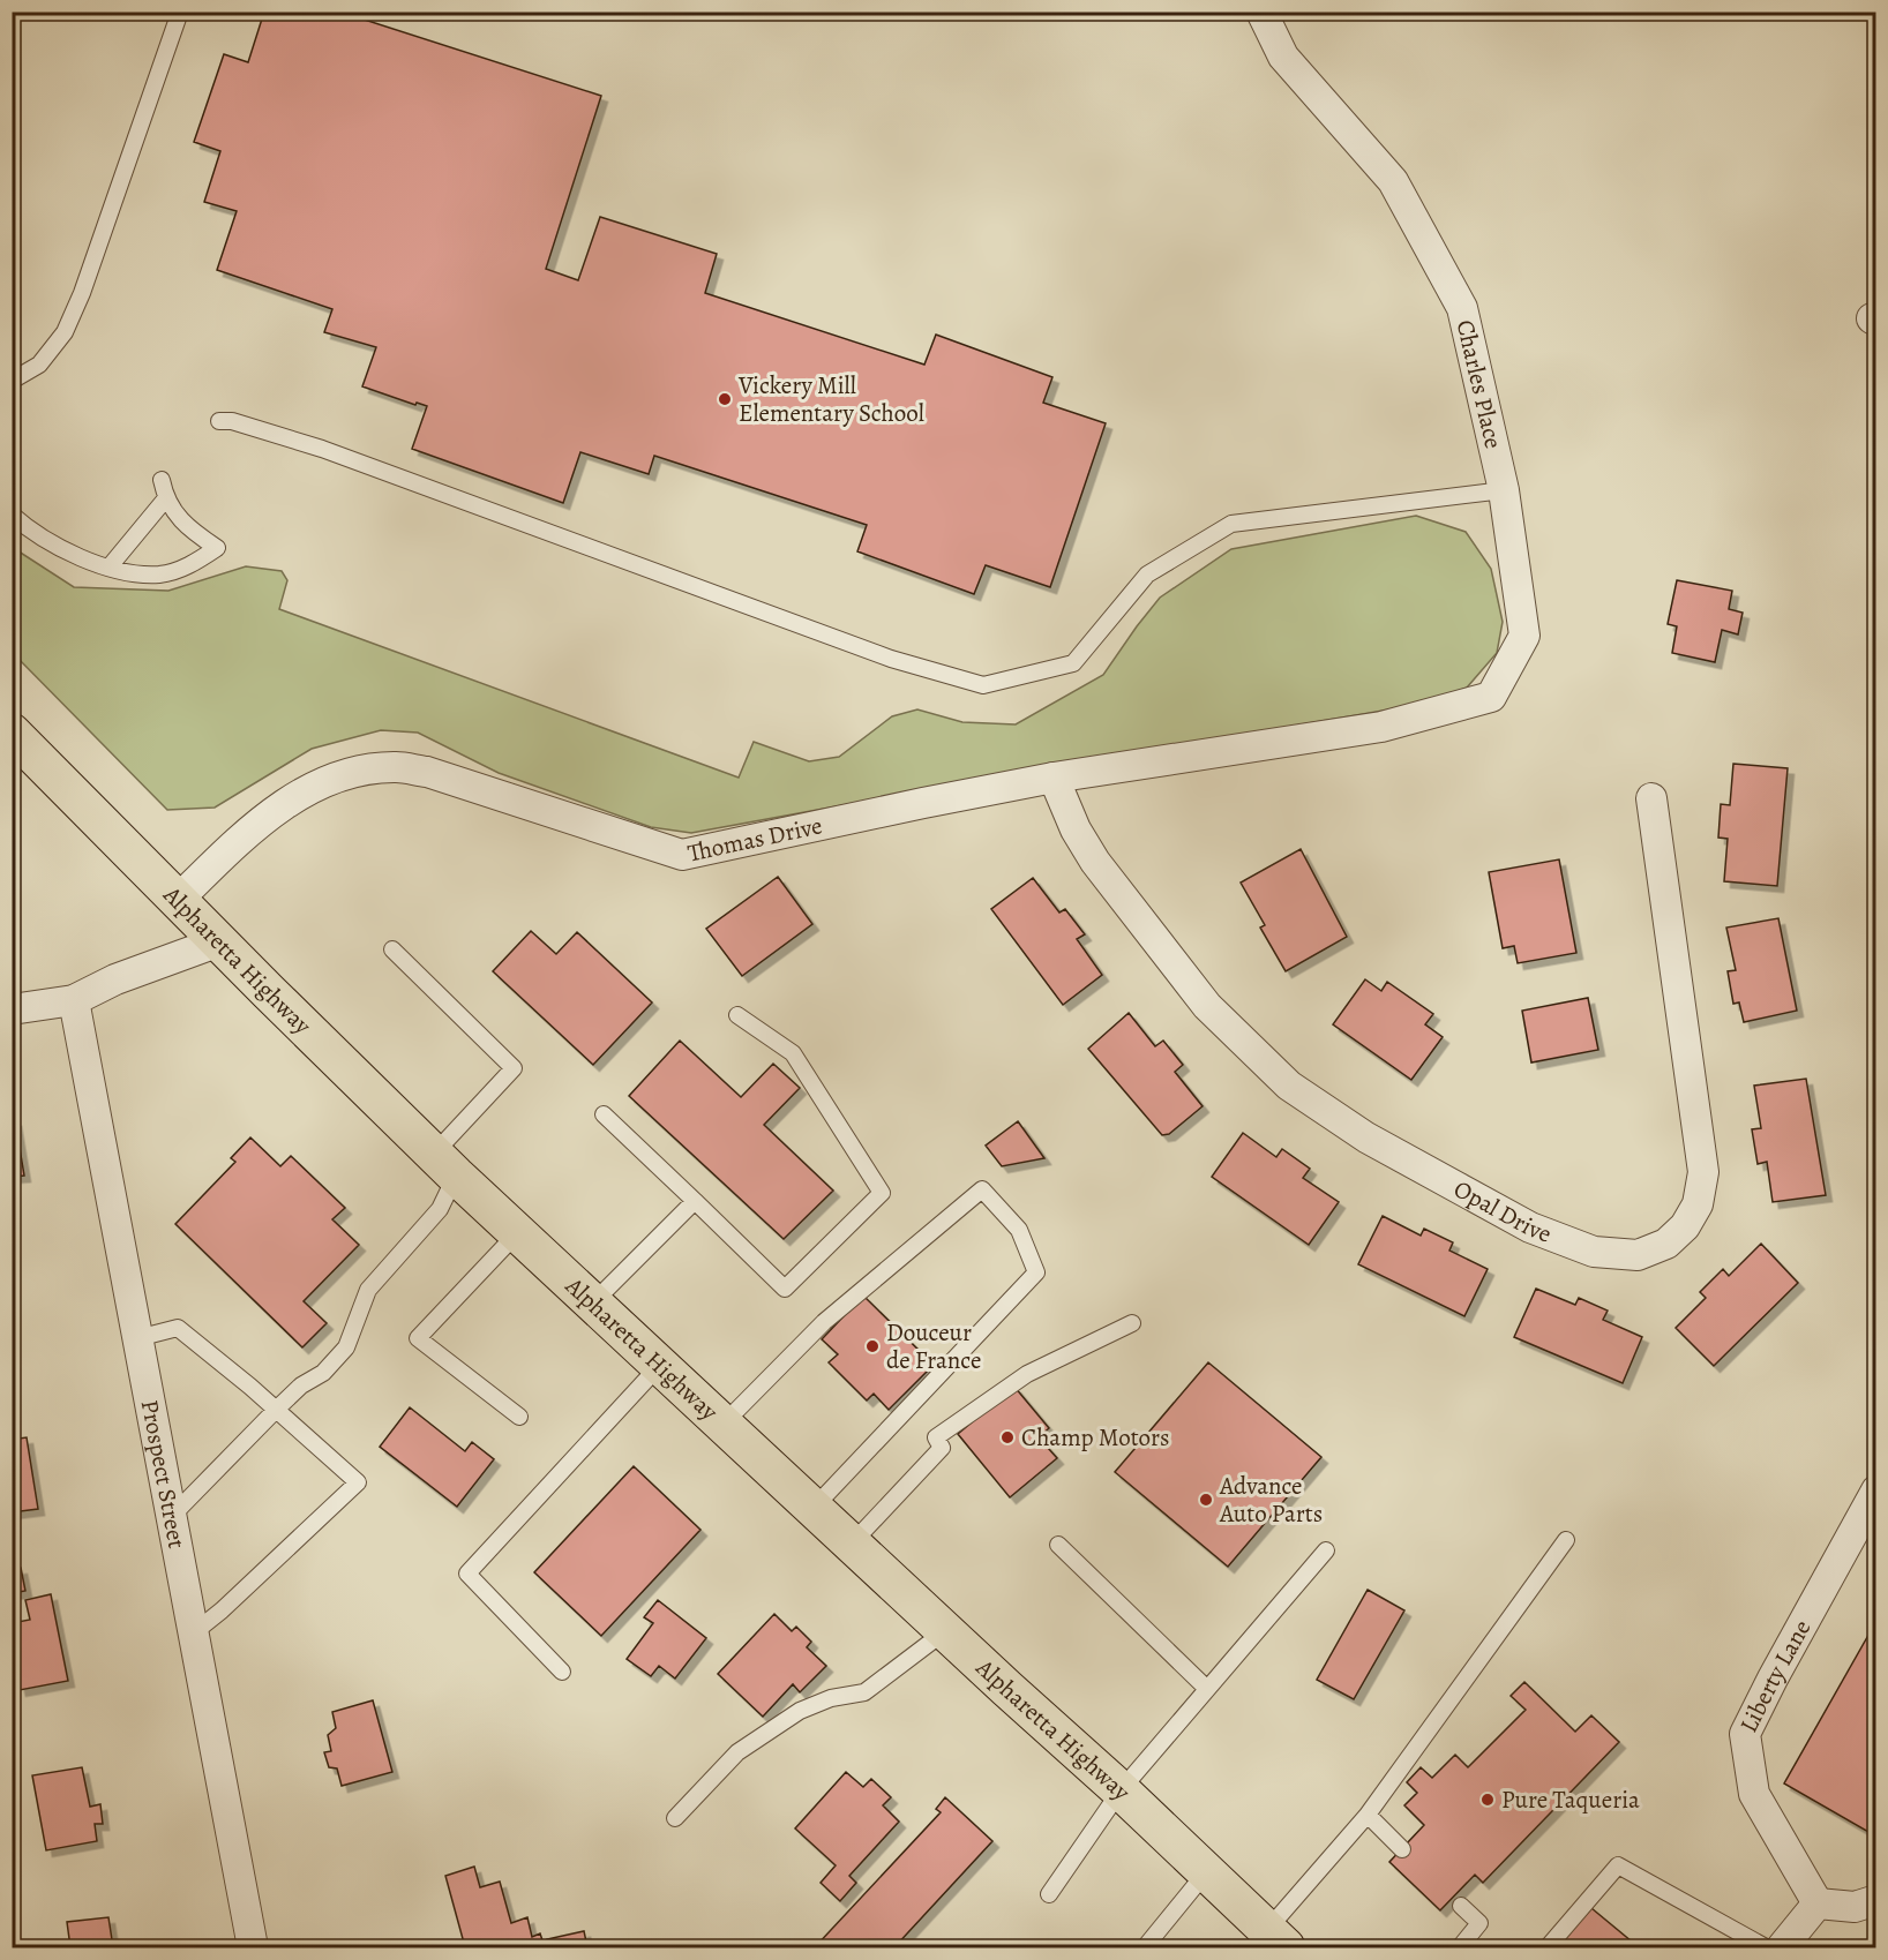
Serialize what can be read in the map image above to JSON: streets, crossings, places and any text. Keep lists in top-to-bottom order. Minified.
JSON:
{"streets":{"highway":["Alpharetta Highway"],"street":["Charles Place","Thomas Drive","Opal Drive","Prospect Street","Liberty Lane"]},"crossings":[["Charles Place","Thomas Drive"],["Thomas Drive","Alpharetta Highway"],["Thomas Drive","Opal Drive"]],"places":["Vickery Mill Elementary School","Douceur de France","Champ Motors","Advance Auto Parts","Pure Taqueria"]}
